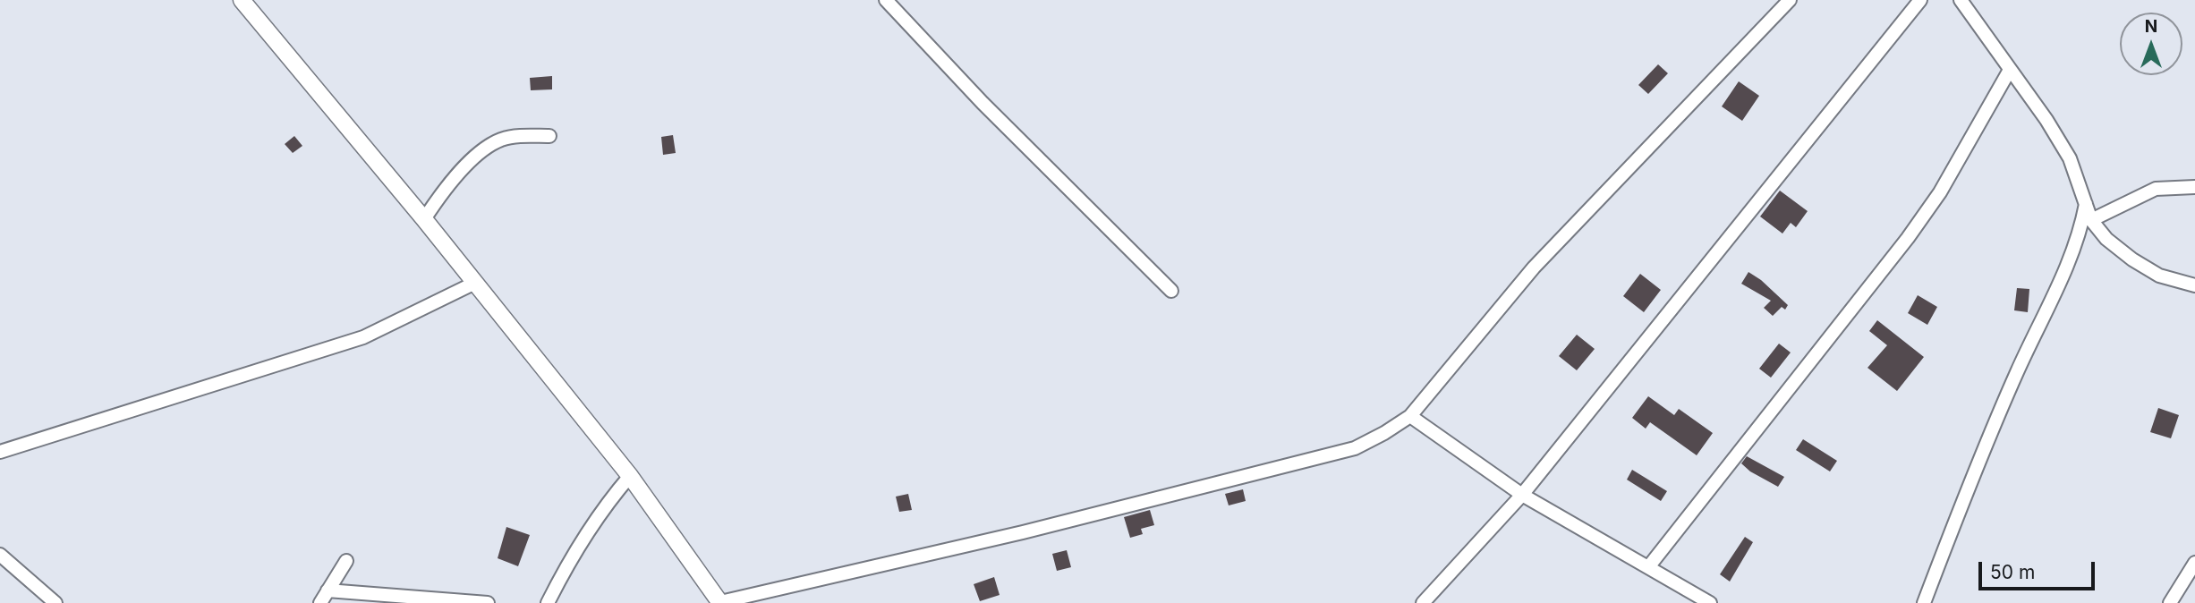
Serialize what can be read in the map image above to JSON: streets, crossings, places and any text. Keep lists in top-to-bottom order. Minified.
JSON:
{"scale_bar":"50 m","north":"top"}
